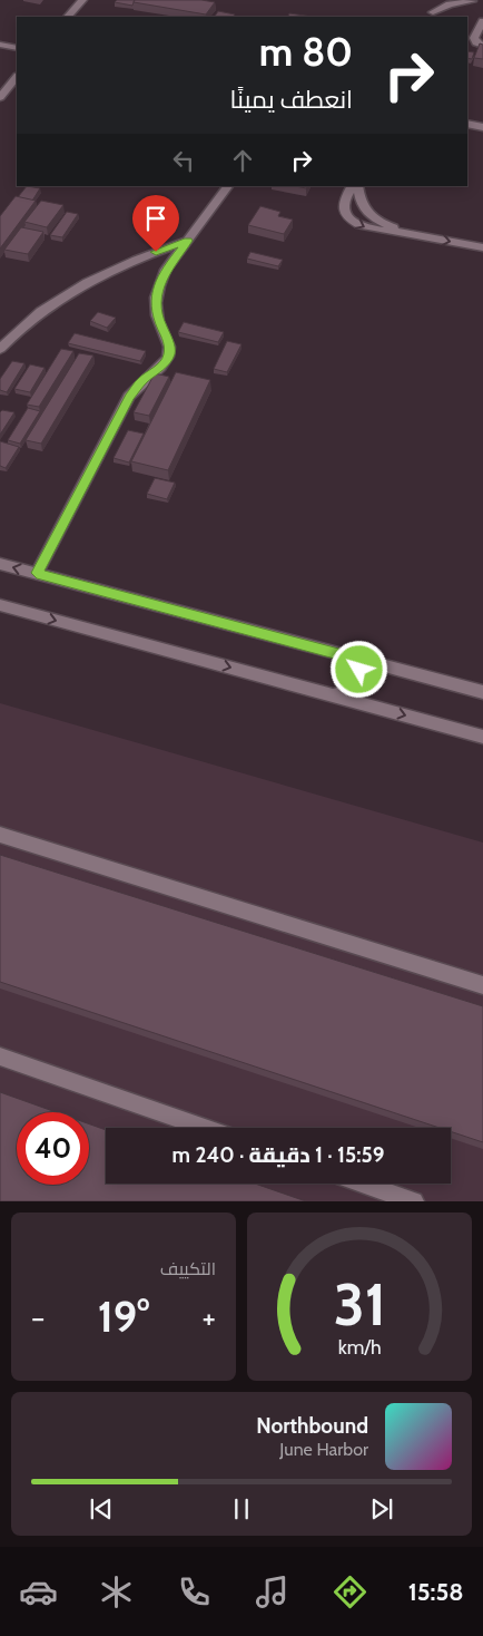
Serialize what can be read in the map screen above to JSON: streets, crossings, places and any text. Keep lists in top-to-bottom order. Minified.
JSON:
{"page":{"turn":["80 m","انعطف يمينًا"],"limit":"40","trip":"15:59 · 1 دقيقة · 240 m","tile":"التكييف","heat":["−","19°","+"],"song":["Northbound","June Harbor"],"tabs":"15:58","gauge":["31","km/h"]}}
